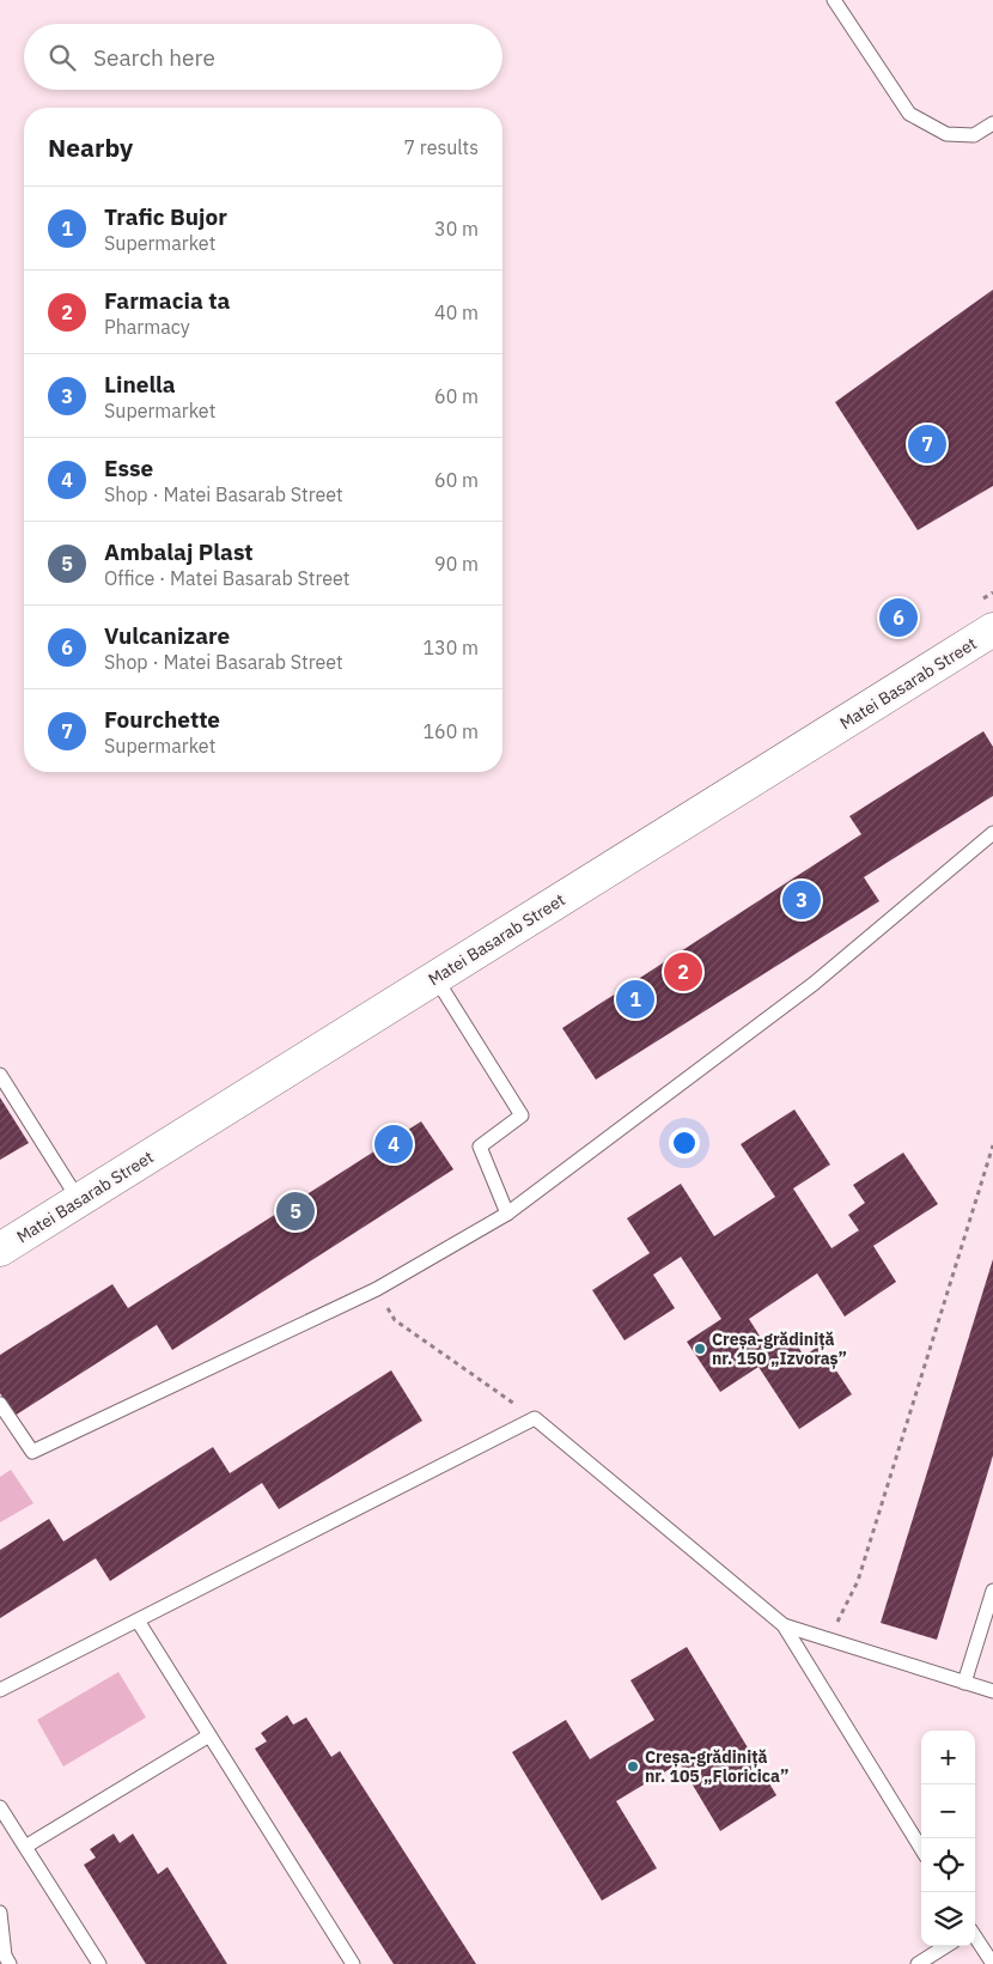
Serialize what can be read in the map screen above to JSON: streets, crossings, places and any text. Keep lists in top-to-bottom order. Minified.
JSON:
{"streets":{"street":["Matei Basarab Street"]},"places":["Creșa-grădiniță nr. 150 „Izvoraș”","Creșa-grădiniță nr. 105 „Floricica”"],"page":{"search":"Search here","heading":["Nearby","7 results"],"list":[{"mark":"1","name":"Trafic Bujor","note":"Supermarket","value":"30 m"},{"mark":"2","name":"Farmacia ta","note":"Pharmacy","value":"40 m"},{"mark":"3","name":"Linella","note":"Supermarket","value":"60 m"},{"mark":"4","name":"Esse","note":"Shop · Matei Basarab Street","value":"60 m"},{"mark":"5","name":"Ambalaj Plast","note":"Office · Matei Basarab Street","value":"90 m"},{"mark":"6","name":"Vulcanizare","note":"Shop · Matei Basarab Street","value":"130 m"},{"mark":"7","name":"Fourchette","note":"Supermarket","value":"160 m"}],"pins":["7","6","3","2","1","4","5"],"map_buttons":["+","−"]}}
